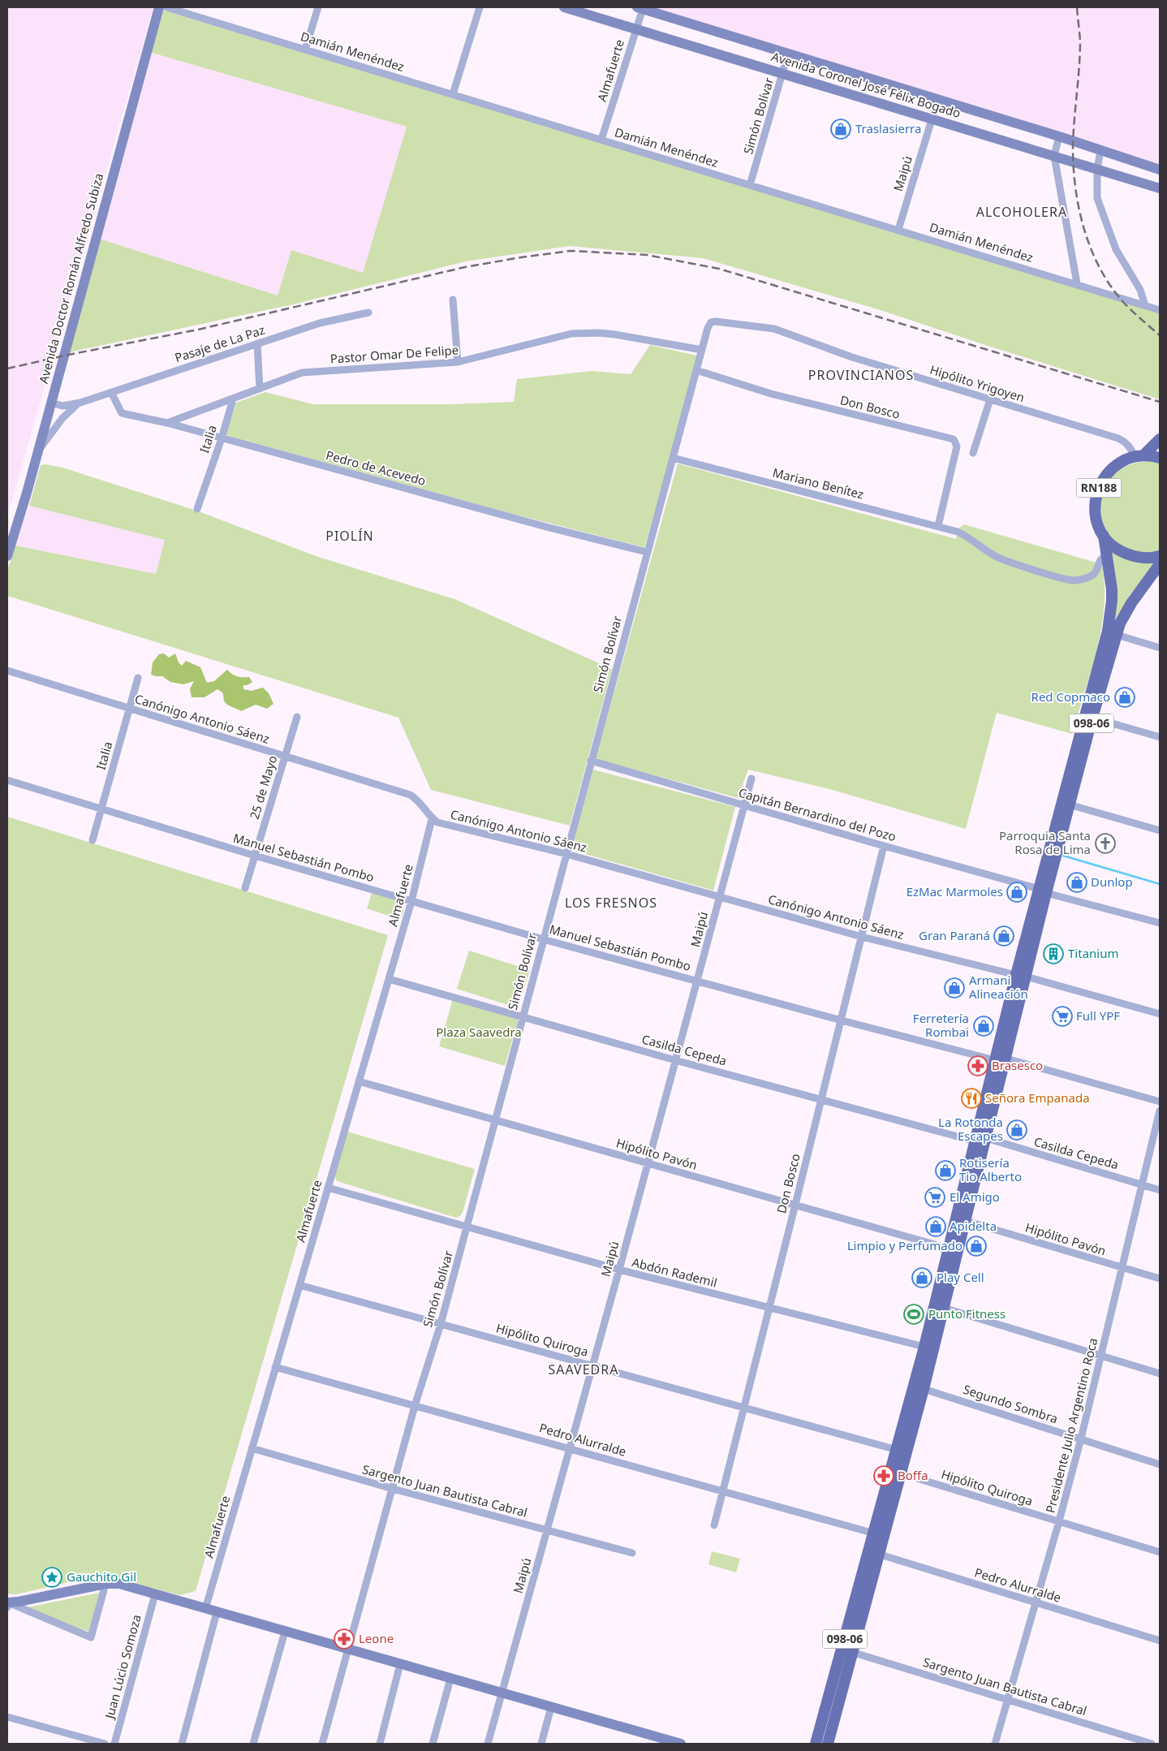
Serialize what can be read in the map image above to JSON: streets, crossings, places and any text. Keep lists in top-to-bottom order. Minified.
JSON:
{"streets":{"main road":["Avenida Coronel José Félix Bogado","Avenida Doctor Román Alfredo Subiza","RN188","098-06"],"street":["Damián Menéndez","Almafuerte","Simón Bolívar","Maipú","Pasaje de La Paz","Pastor Omar De Felipe","Hipólito Yrigoyen","Don Bosco","Italia","Pedro de Acevedo","Mariano Benítez","Canónigo Antonio Sáenz","25 de Mayo","Capitán Bernardino del Pozo","Manuel Sebastián Pombo","Casilda Cepeda","Hipólito Pavón","Abdón Rademil","Hipólito Quiroga","Segundo Sombra","Presidente Julio Argentino Roca","Pedro Alurralde","Sargento Juan Bautista Cabral","Juan Lúcio Somoza"]},"crossings":[["Damián Menéndez","Almafuerte"],["Damián Menéndez","Simón Bolívar"],["Damián Menéndez","Maipú"],["Almafuerte","Avenida Coronel José Félix Bogado"],["Almafuerte","Canónigo Antonio Sáenz"],["Almafuerte","Manuel Sebastián Pombo"],["Almafuerte","Casilda Cepeda"],["Almafuerte","Hipólito Pavón"],["Almafuerte","Abdón Rademil"],["Almafuerte","Hipólito Quiroga"],["Almafuerte","Pedro Alurralde"],["Almafuerte","Sargento Juan Bautista Cabral"],["Avenida Coronel José Félix Bogado","Simón Bolívar"],["Avenida Coronel José Félix Bogado","Maipú"],["Simón Bolívar","Pastor Omar De Felipe"],["Simón Bolívar","Hipólito Yrigoyen"],["Simón Bolívar","Don Bosco"],["Simón Bolívar","Pedro de Acevedo"],["Simón Bolívar","Mariano Benítez"],["Simón Bolívar","Canónigo Antonio Sáenz"],["Simón Bolívar","Capitán Bernardino del Pozo"],["Simón Bolívar","Manuel Sebastián Pombo"],["Simón Bolívar","Casilda Cepeda"],["Simón Bolívar","Hipólito Pavón"],["Simón Bolívar","Abdón Rademil"],["Simón Bolívar","Hipólito Quiroga"],["Simón Bolívar","Pedro Alurralde"],["Simón Bolívar","Sargento Juan Bautista Cabral"],["Maipú","Canónigo Antonio Sáenz"],["Maipú","Capitán Bernardino del Pozo"],["Maipú","Manuel Sebastián Pombo"],["Maipú","Casilda Cepeda"],["Maipú","Hipólito Pavón"],["Maipú","Abdón Rademil"],["Maipú","Hipólito Quiroga"],["Maipú","Pedro Alurralde"],["Maipú","Sargento Juan Bautista Cabral"],["Avenida Doctor Román Alfredo Subiza","Pasaje de La Paz"],["Pasaje de La Paz","Pedro de Acevedo"],["Pastor Omar De Felipe","Italia"],["Pastor Omar De Felipe","Pedro de Acevedo"],["Hipólito Yrigoyen","RN188"],["Don Bosco","Mariano Benítez"],["Don Bosco","Canónigo Antonio Sáenz"],["Don Bosco","Capitán Bernardino del Pozo"],["Don Bosco","Manuel Sebastián Pombo"],["Don Bosco","Casilda Cepeda"],["Don Bosco","Hipólito Pavón"],["Don Bosco","Abdón Rademil"],["Don Bosco","Hipólito Quiroga"],["Don Bosco","Pedro Alurralde"],["Italia","Pedro de Acevedo"],["Italia","Canónigo Antonio Sáenz"],["Italia","Manuel Sebastián Pombo"],["Mariano Benítez","098-06"],["RN188","098-06"],["Canónigo Antonio Sáenz","098-06"],["Canónigo Antonio Sáenz","25 de Mayo"],["098-06","Capitán Bernardino del Pozo"],["098-06","Manuel Sebastián Pombo"],["098-06","Casilda Cepeda"],["098-06","Hipólito Pavón"],["098-06","Abdón Rademil"],["098-06","Hipólito Quiroga"],["098-06","Segundo Sombra"],["098-06","Pedro Alurralde"],["098-06","Sargento Juan Bautista Cabral"],["25 de Mayo","Manuel Sebastián Pombo"],["Casilda Cepeda","Presidente Julio Argentino Roca"],["Hipólito Pavón","Presidente Julio Argentino Roca"],["Hipólito Quiroga","Presidente Julio Argentino Roca"],["Segundo Sombra","Presidente Julio Argentino Roca"],["Presidente Julio Argentino Roca","Pedro Alurralde"],["Presidente Julio Argentino Roca","Sargento Juan Bautista Cabral"]],"districts":["ALCOHOLERA","PROVINCIANOS","PIOLÍN","LOS FRESNOS","SAAVEDRA"],"parks":["Plaza Saavedra"],"places":{"shop":["Traslasierra","Red Copmaco","Dunlop","EzMac Marmoles","Gran Paraná","Armani Alineación","Ferretería Rombai","La Rotonda Escapes","Rotisería Tio Alberto","Apidelta","Limpio y Perfumado","Play Cell"],"church":["Parroquia Santa Rosa de Lima"],"building":["Titanium"],"supermarket":["Full YPF","El Amigo"],"pharmacy":["Brasesco","Boffa","Leone"],"restaurant":["Señora Empanada"],"sports":["Punto Fitness"],"place":["Gauchito Gil"]}}
